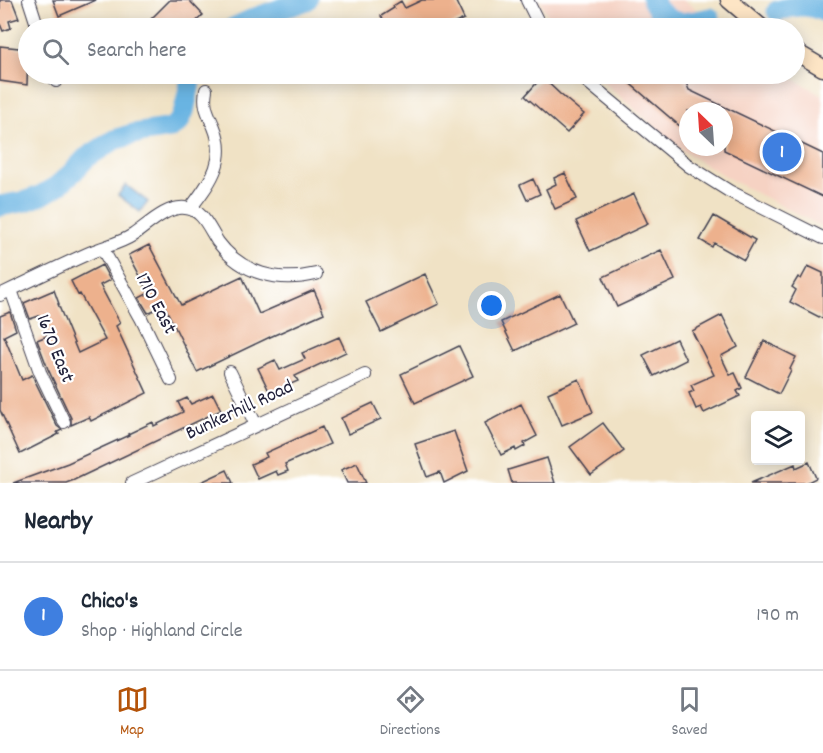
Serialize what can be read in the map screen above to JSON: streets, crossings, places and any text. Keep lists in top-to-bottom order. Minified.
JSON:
{"streets":{"street":["1710 East","1670 East","Bunkerhill Road"]},"north":"top left","page":{"search":"Search here","pins":"1","heading":"Nearby","list":[{"mark":"1","name":"Chico's","note":"Shop · Highland Circle","value":"190 m"}],"nav":["Map","Directions","Saved"]}}
